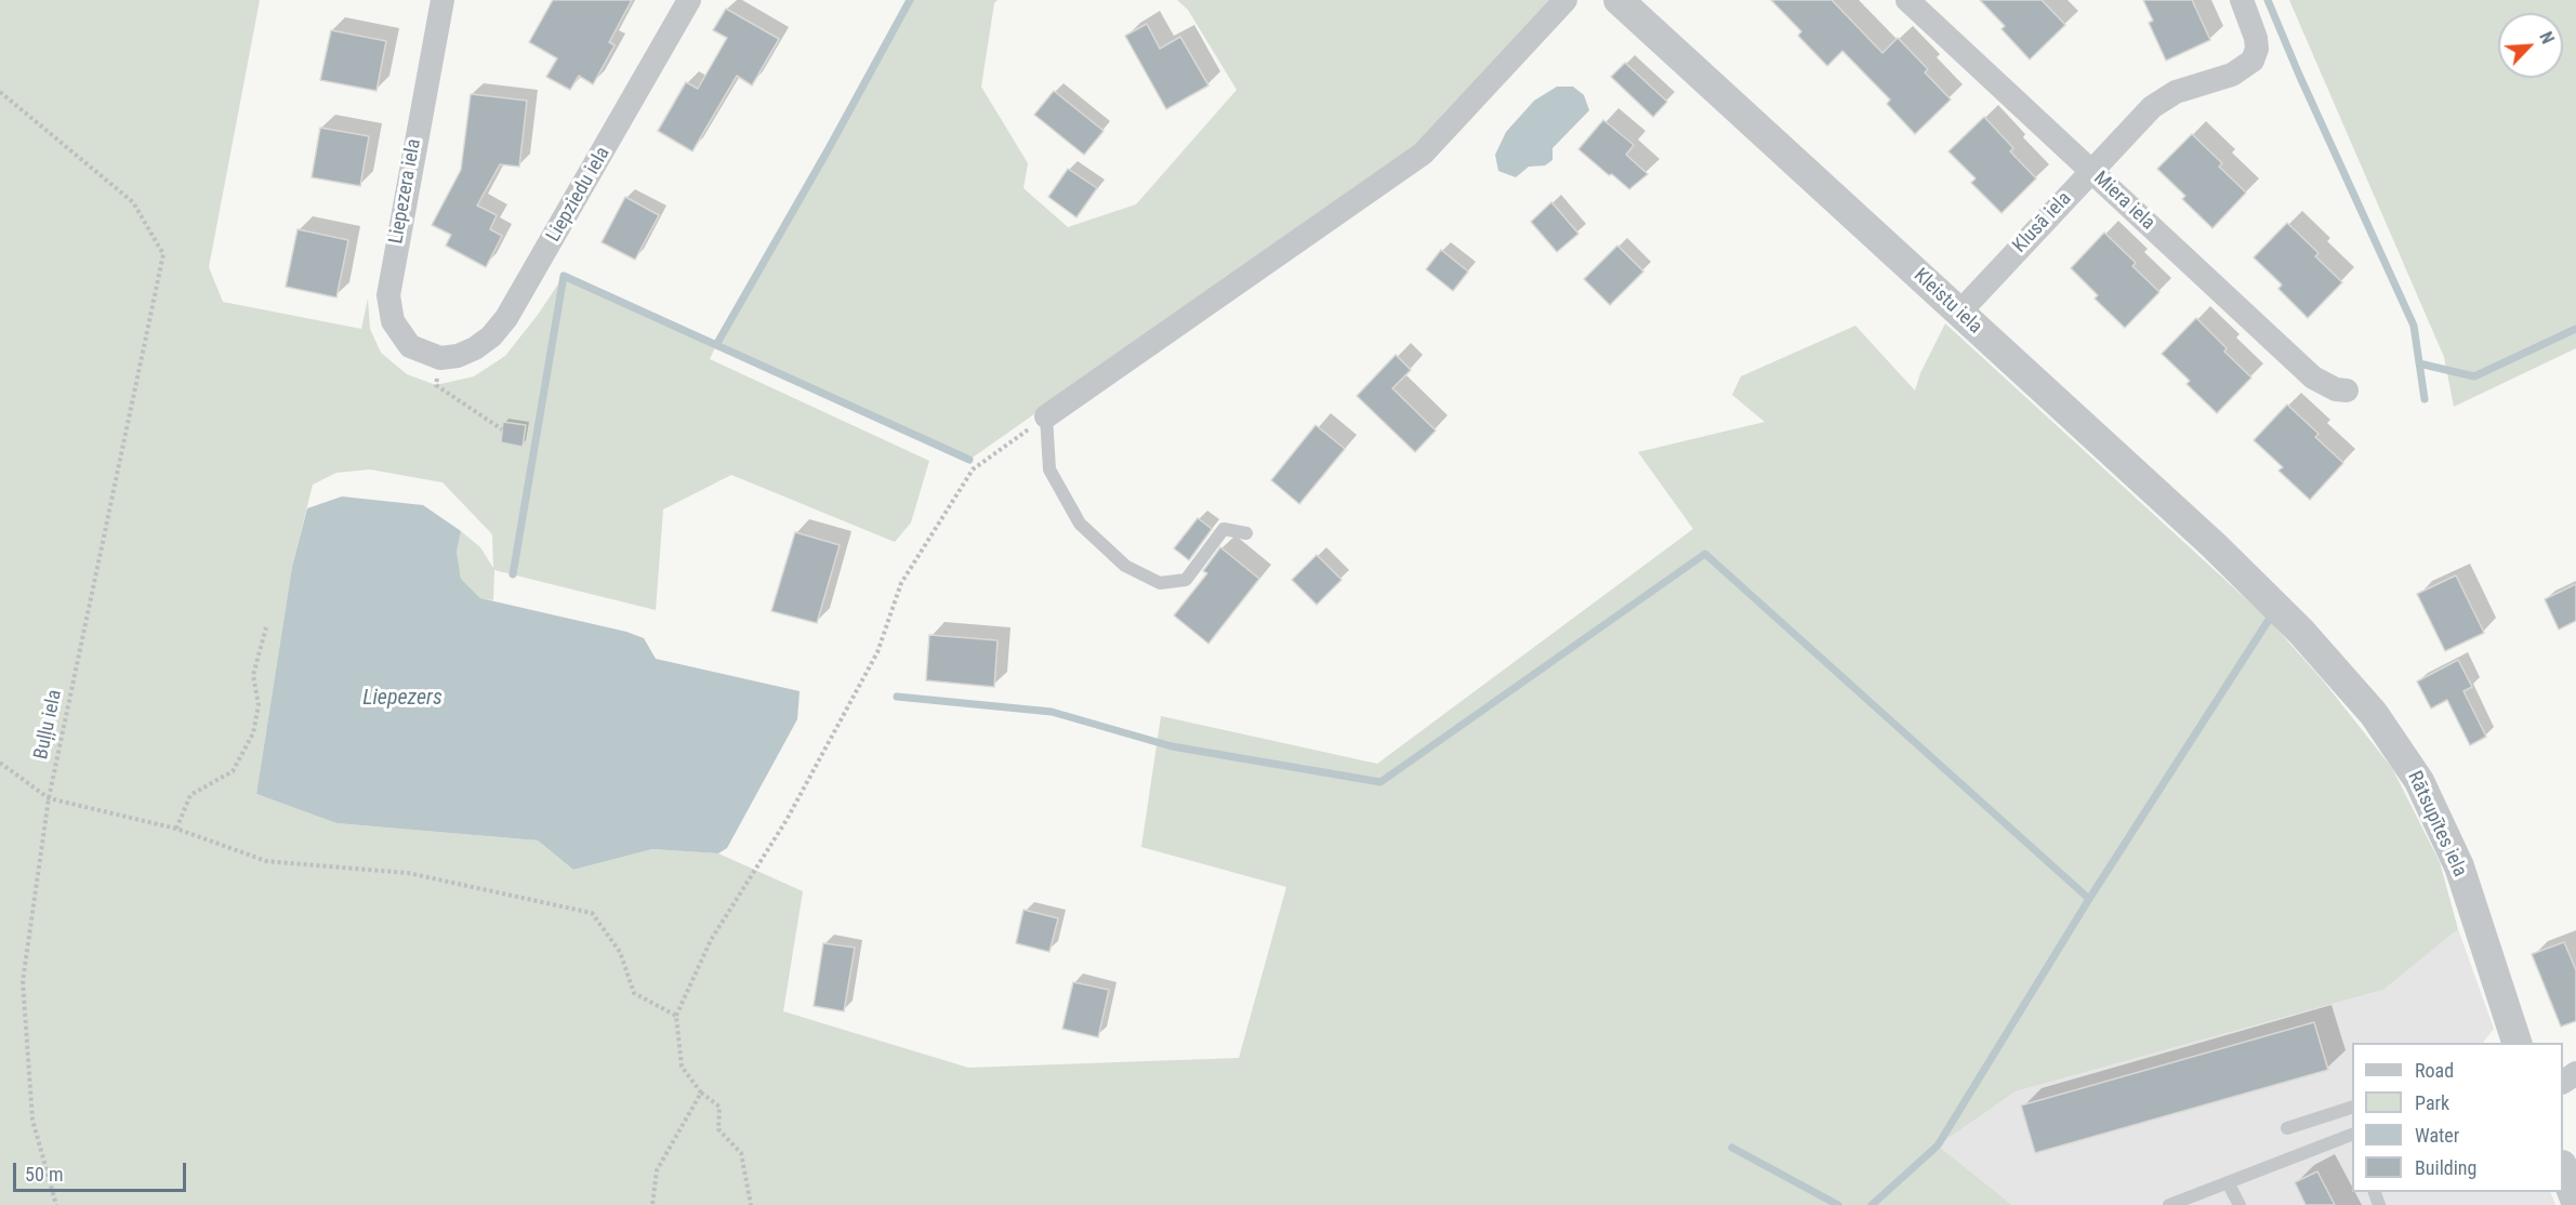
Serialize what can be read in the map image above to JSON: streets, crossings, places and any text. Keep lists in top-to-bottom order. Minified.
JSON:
{"streets":{"street":["Liepezera iela","Liepziedu iela","Miera iela","Klusā iela","Kleistu iela","Rātsupītes iela"],"path":["Buļļu iela"]},"crossings":[["Liepezera iela","Liepziedu iela"],["Miera iela","Klusā iela"],["Klusā iela","Kleistu iela"],["Kleistu iela","Rātsupītes iela"]],"water":["Liepezers"],"legend":["Road","Park","Water","Building"],"scale_bar":"50 m","north":"top right"}
